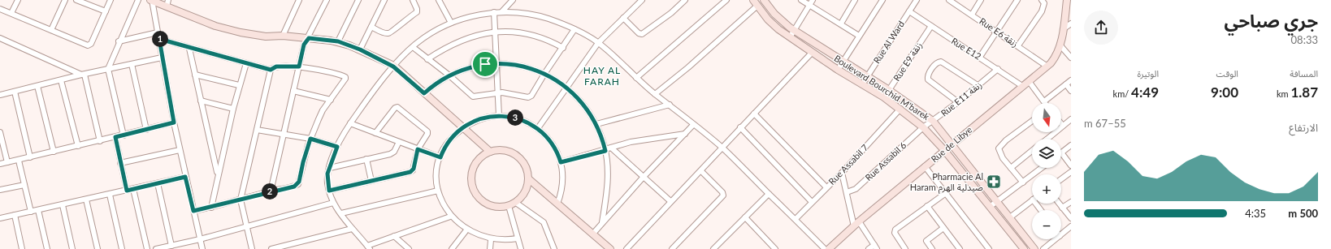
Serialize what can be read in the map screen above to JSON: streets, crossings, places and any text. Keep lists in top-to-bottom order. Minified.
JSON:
{"streets":{"street":["Rue E6 زنقة","Rue Al Ward","Rue E12","Rue E9 زنقة","Boulevard Bourchid M'barek","Rue E11 زنقة","Rue de Libye","Rue Assabil 6","Rue Assabil 7"]},"crossings":[["Rue E6 زنقة","Rue de Libye"],["Rue Al Ward","Rue E12"],["Rue Al Ward","Boulevard Bourchid M'barek"],["Rue E12","Rue E9 زنقة"],["Rue E12","Rue E11 زنقة"],["Rue E12","Rue de Libye"],["Rue E9 زنقة","Boulevard Bourchid M'barek"],["Boulevard Bourchid M'barek","Rue E11 زنقة"],["Boulevard Bourchid M'barek","Rue de Libye"],["Boulevard Bourchid M'barek","Rue Assabil 6"],["Boulevard Bourchid M'barek","Rue Assabil 7"],["Rue E11 زنقة","Rue Assabil 6"]],"districts":["HAY AL FARAH"],"places":{"pharmacy":["Pharmacie Al Haram صيدلية الهرم"]},"north":"bottom","page":{"heading":["جري صباحي","08:33"],"pins":["1","3","2"],"stats":[["المسافة","1.87 km"],["الوقت","9:00"],["الوتيرة","4:49 /km"]],"map_buttons":["+","−"],"chart":["الارتفاع","55–67 m"],"list":[{"name":"500 m","note":"4:35"}]}}
